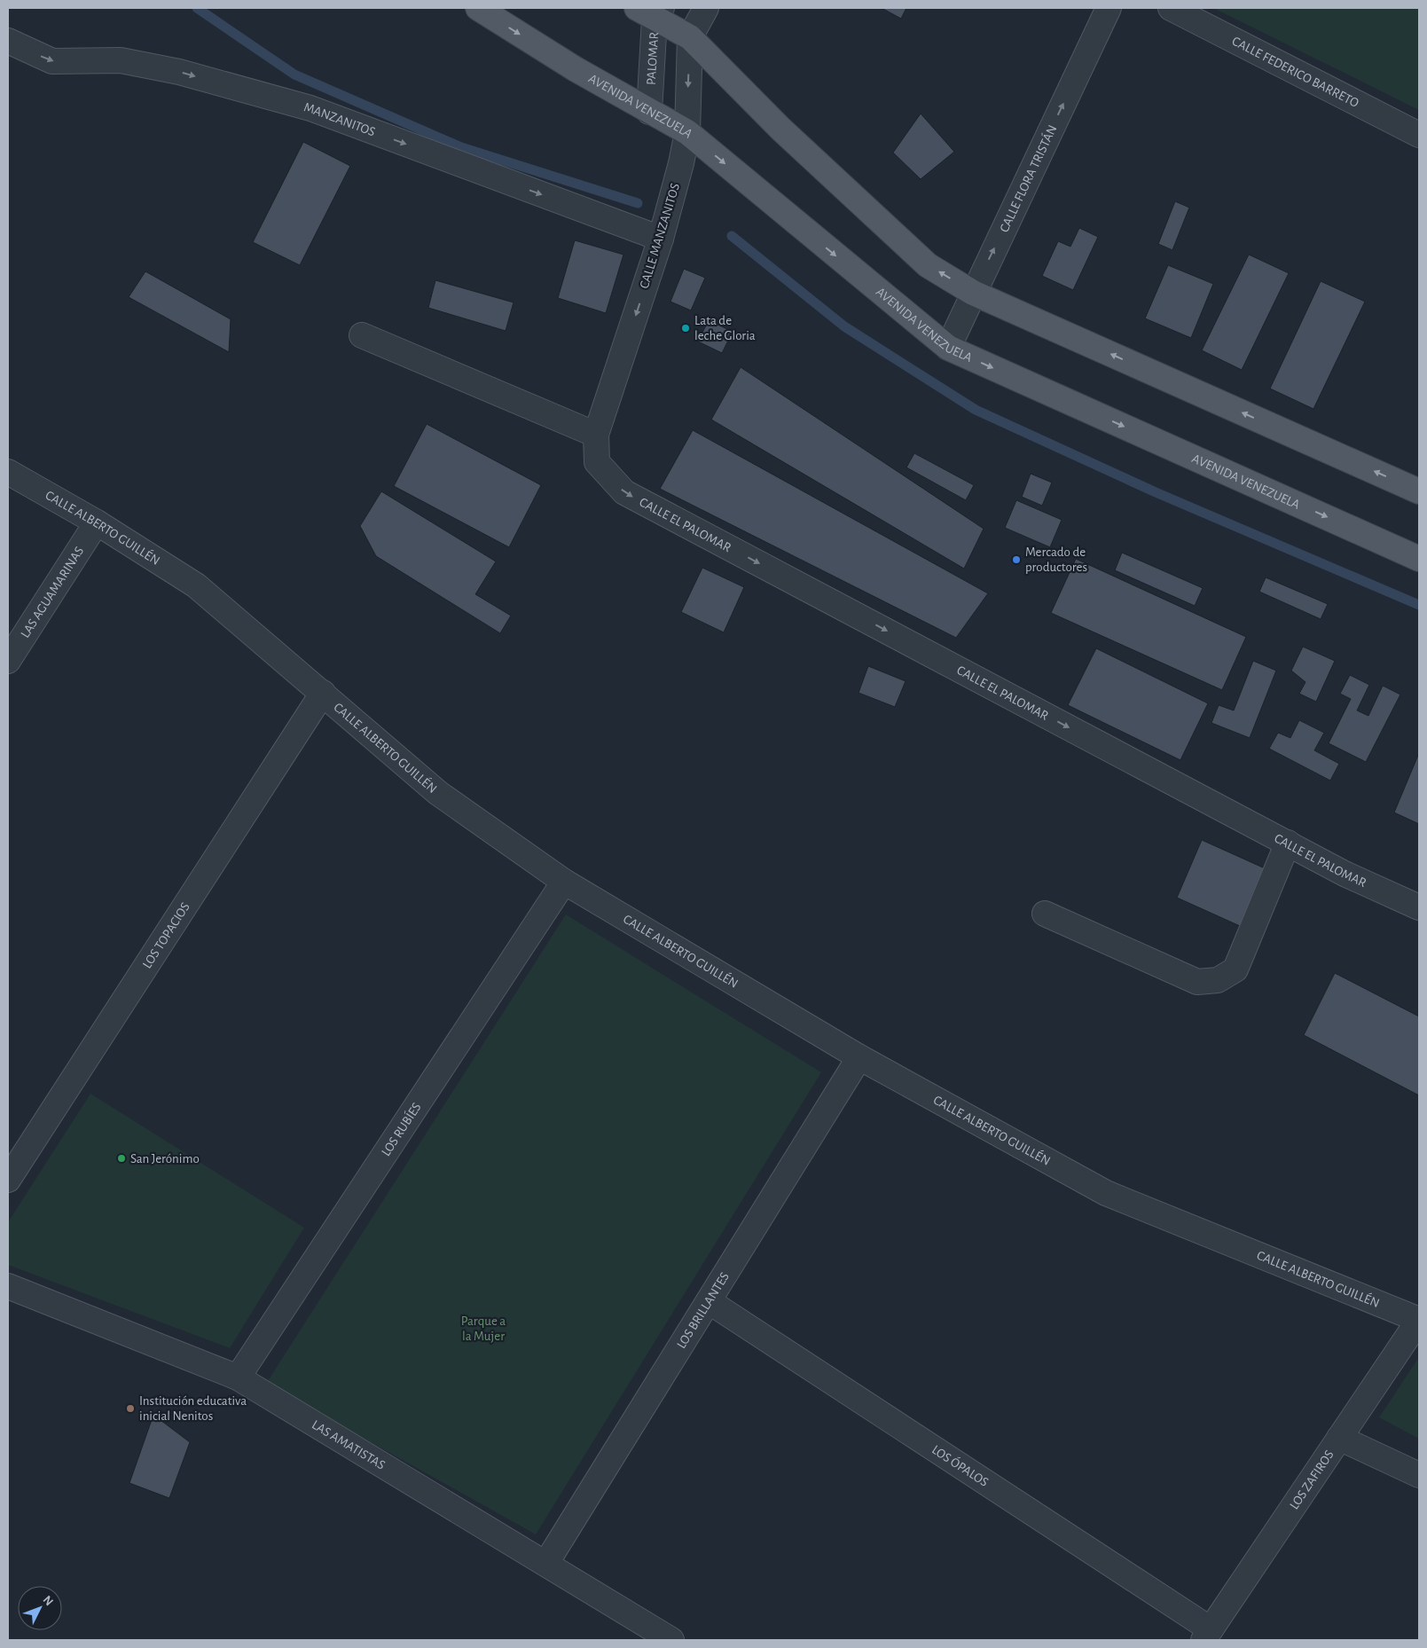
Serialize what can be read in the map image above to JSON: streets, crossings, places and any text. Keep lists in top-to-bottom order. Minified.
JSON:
{"streets":{"main road":["AVENIDA VENEZUELA"],"street":["PALOMAR","CALLE FEDERICO BARRETO","MANZANITOS","CALLE FLORA TRISTÁN","CALLE MANZANITOS","CALLE EL PALOMAR","CALLE ALBERTO GUILLÉN","LAS AGUAMARINAS","LOS TOPACIOS","LOS RUBÍES","LOS BRILLANTES","LAS AMATISTAS","LOS ÓPALOS","LOS ZAFIROS"]},"crossings":[["PALOMAR","AVENIDA VENEZUELA"],["AVENIDA VENEZUELA","CALLE FLORA TRISTÁN"],["AVENIDA VENEZUELA","CALLE MANZANITOS"],["MANZANITOS","CALLE MANZANITOS"],["CALLE MANZANITOS","CALLE EL PALOMAR"],["CALLE ALBERTO GUILLÉN","LAS AGUAMARINAS"],["CALLE ALBERTO GUILLÉN","LOS TOPACIOS"],["CALLE ALBERTO GUILLÉN","LOS RUBÍES"],["CALLE ALBERTO GUILLÉN","LOS BRILLANTES"],["CALLE ALBERTO GUILLÉN","LOS ZAFIROS"],["LOS RUBÍES","LAS AMATISTAS"],["LOS BRILLANTES","LAS AMATISTAS"],["LOS BRILLANTES","LOS ÓPALOS"],["LOS ÓPALOS","LOS ZAFIROS"]],"one_way":["CALLE FLORA TRISTÁN","CALLE MANZANITOS","CALLE EL PALOMAR"],"parks":["Parque a la Mujer"],"places":["Lata de leche Gloria","Mercado de productores","San Jerónimo","Institución educativa inicial Nenitos"],"north":"top right"}
